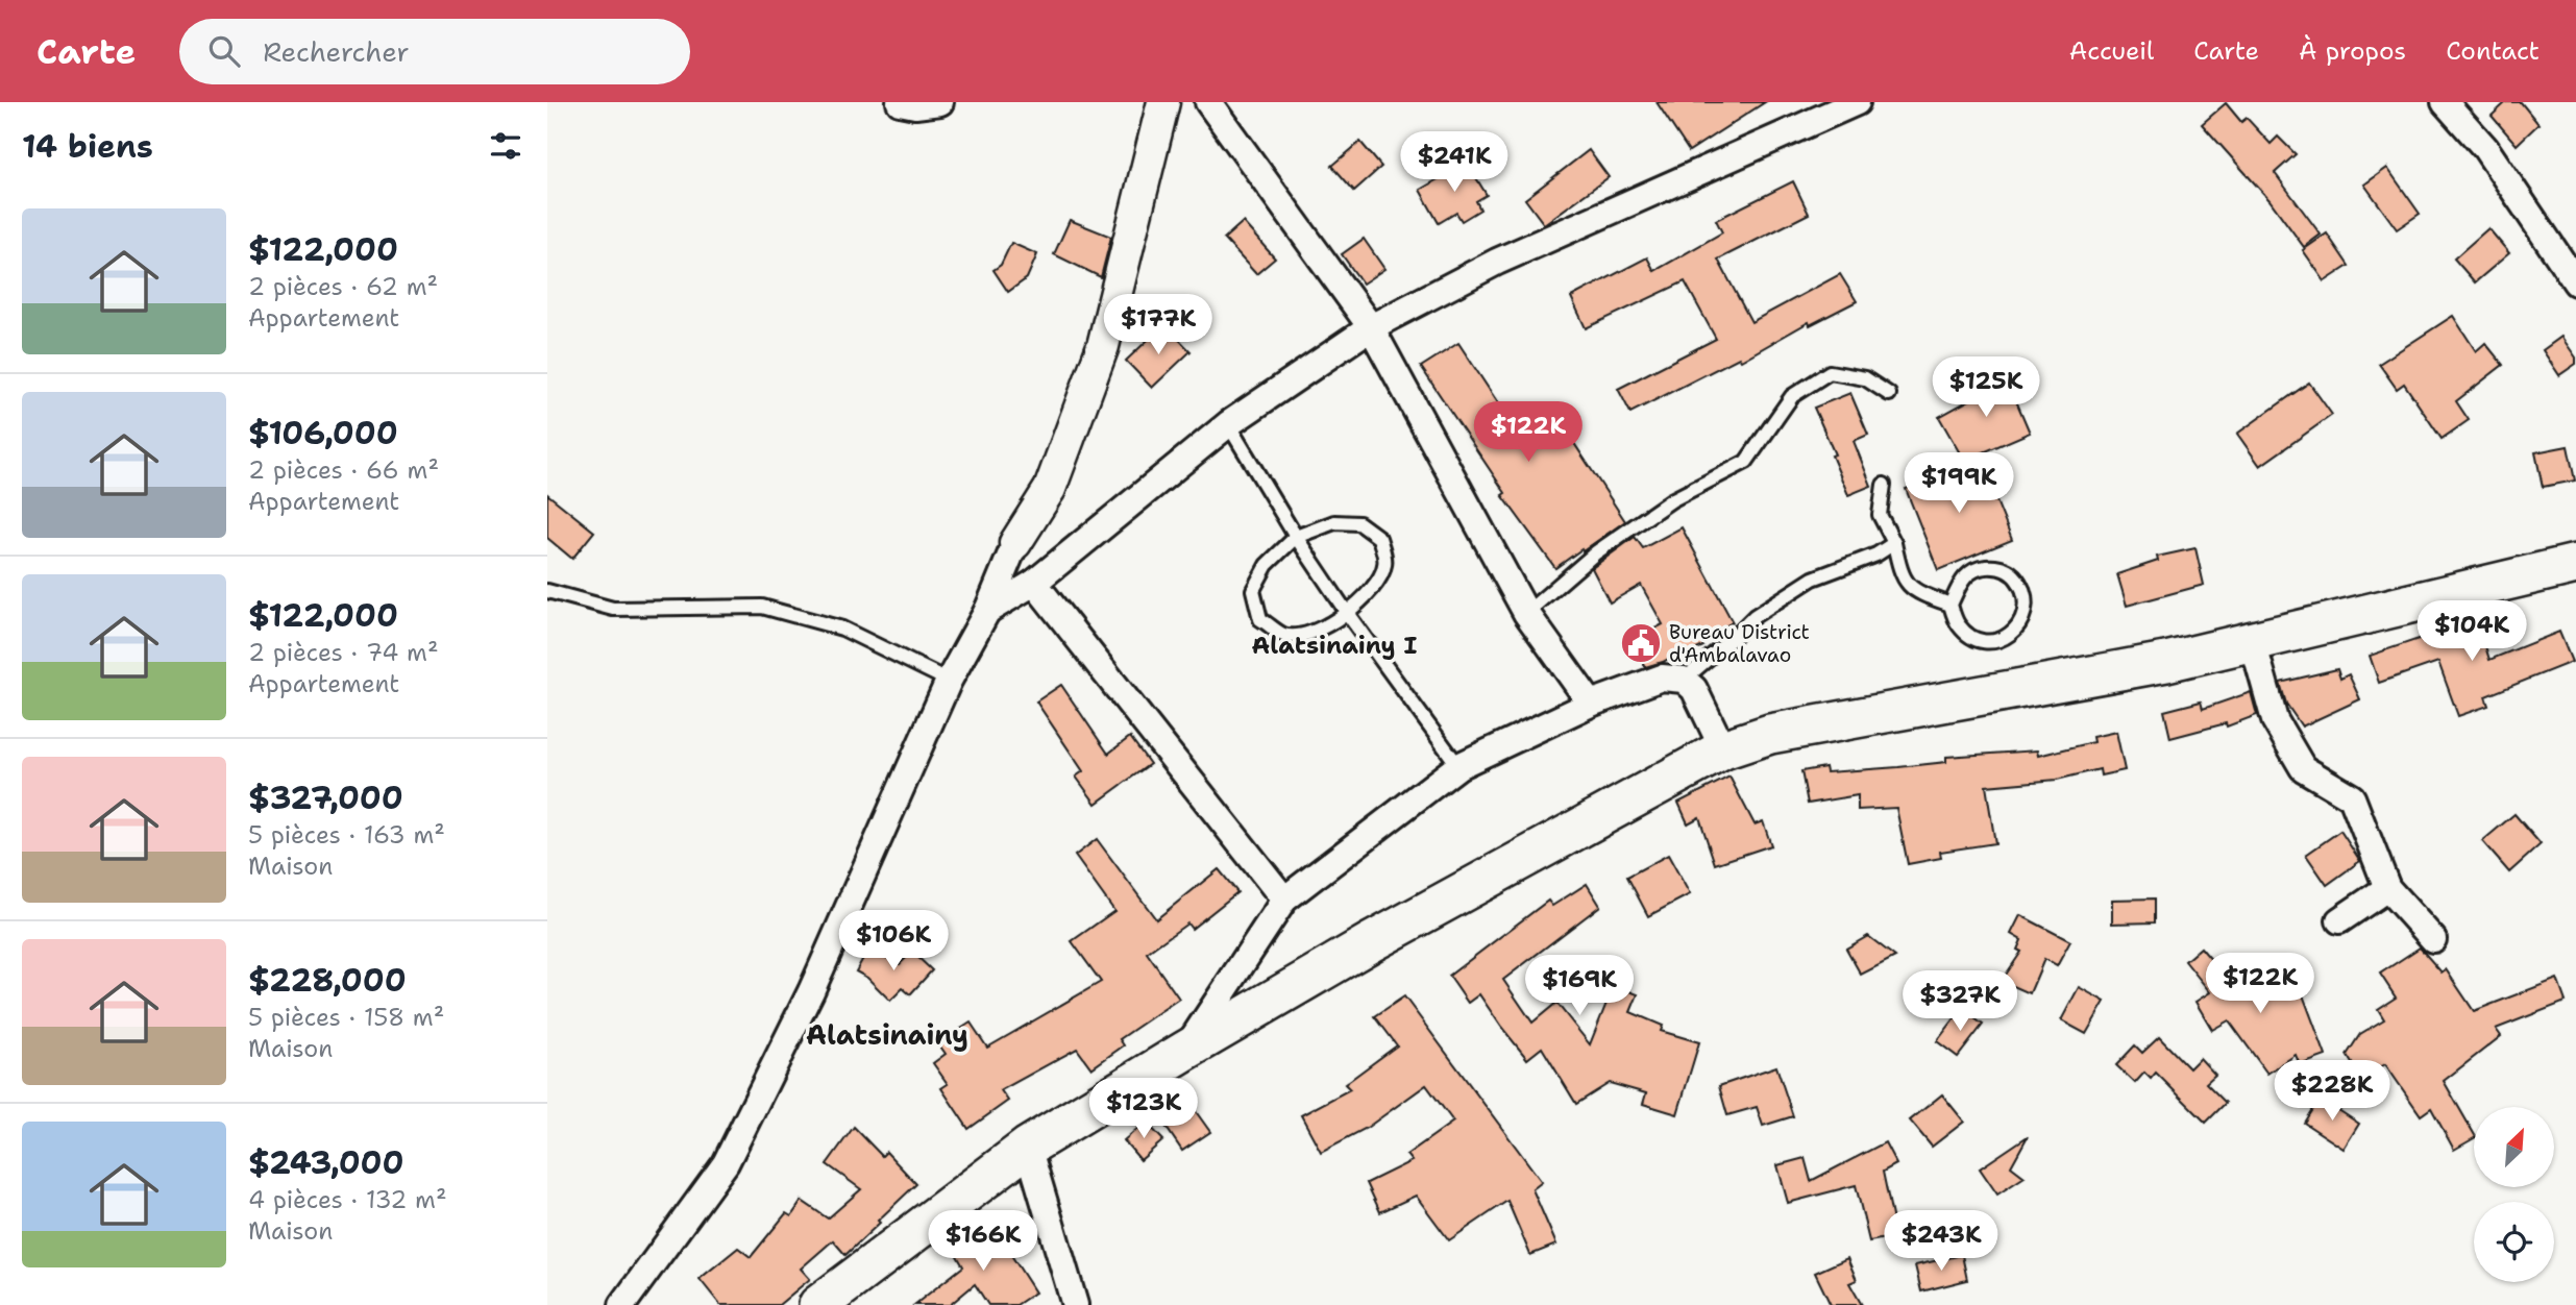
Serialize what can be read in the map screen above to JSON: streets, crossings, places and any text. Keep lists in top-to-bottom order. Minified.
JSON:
{"districts":["Alatsinainy I","Alatsinainy"],"places":{"public building":["Bureau District d'Ambalavao"]},"north":"top right","page":{"header":"Carte","search":"Rechercher","nav":["Accueil","Carte","À propos","Contact"],"heading":"14 biens","price":["$241K","$177K","$125K","$122K","$199K","$104K","$106K","$122K","$169K","$327K","$228K","$123K","$166K","$243K"],"list":[{"name":"$122,000","note":"2 pièces · 62 m² · Appartement"},{"name":"$106,000","note":"2 pièces · 66 m² · Appartement"},{"name":"$122,000","note":"2 pièces · 74 m² · Appartement"},{"name":"$327,000","note":"5 pièces · 163 m² · Maison"},{"name":"$228,000","note":"5 pièces · 158 m² · Maison"},{"name":"$243,000","note":"4 pièces · 132 m² · Maison"}]}}
